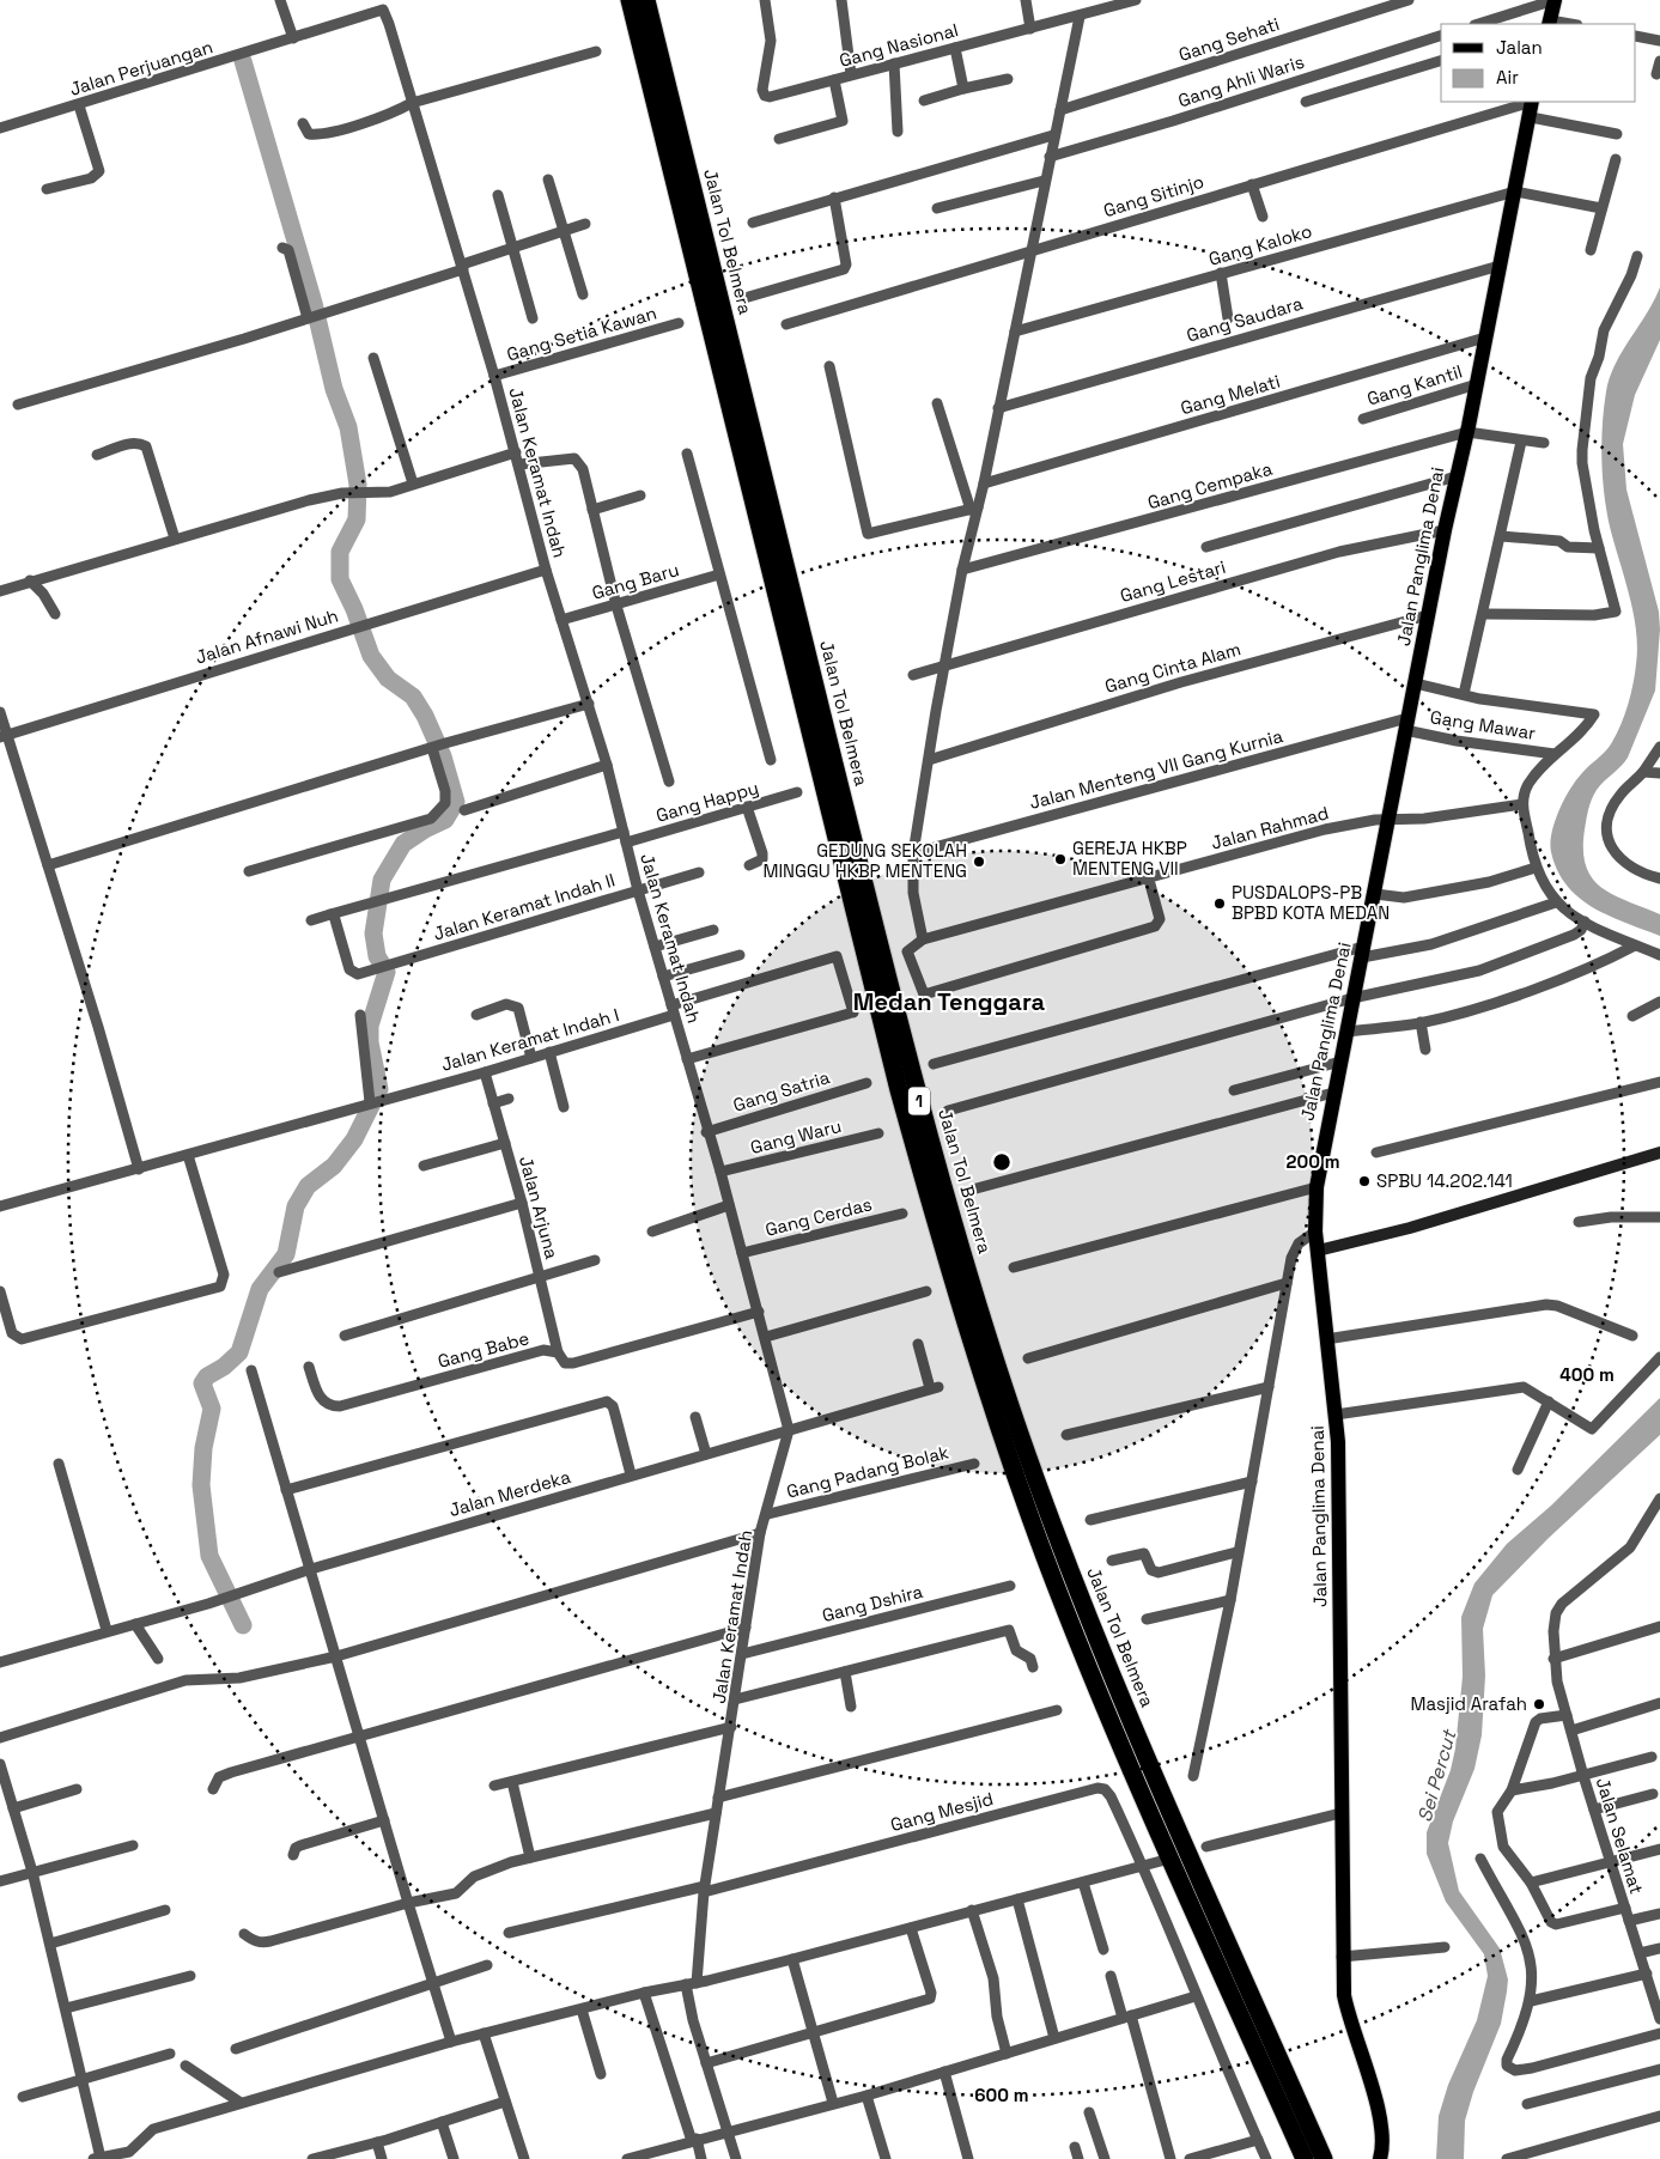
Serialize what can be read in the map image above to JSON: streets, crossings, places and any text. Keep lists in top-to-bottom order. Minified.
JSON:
{"streets":{"highway":["Jalan Tol Belmera","1"],"main road":["Jalan Panglima Denai"],"street":["Gang Sehati","Gang Nasional","Jalan Perjuangan","Gang Ahli Waris","Gang Sitinjo","Gang Kaloko","Gang Saudara","Gang Setia Kawan","Gang Kantil","Gang Melati","Jalan Keramat Indah","Gang Cempaka","Gang Baru","Gang Lestari","Jalan Afnawi Nuh","Gang Cinta Alam","Gang Mawar","Jalan Menteng VII Gang Kurnia","Gang Happy","Jalan Rahmad","Jalan Keramat Indah II","Jalan Keramat Indah I","Gang Satria","Gang Waru","Jalan Arjuna","Gang Cerdas","Gang Babe","Gang Padang Bolak","Jalan Merdeka","Gang Dshira","Gang Mesjid","Jalan Selamat"]},"crossings":[["Jalan Perjuangan","Jalan Keramat Indah"],["Gang Sitinjo","Jalan Panglima Denai"],["Gang Kaloko","Jalan Panglima Denai"],["Gang Saudara","Jalan Panglima Denai"],["Gang Setia Kawan","Jalan Keramat Indah"],["Gang Kantil","Jalan Panglima Denai"],["Gang Melati","Jalan Panglima Denai"],["Jalan Keramat Indah","Gang Baru"],["Jalan Keramat Indah","Jalan Afnawi Nuh"],["Jalan Keramat Indah","Gang Happy"],["Jalan Keramat Indah","Jalan Keramat Indah II"],["Jalan Keramat Indah","Jalan Keramat Indah I"],["Jalan Keramat Indah","Gang Satria"],["Jalan Keramat Indah","Gang Waru"],["Jalan Keramat Indah","Gang Cerdas"],["Jalan Keramat Indah","Gang Babe"],["Jalan Keramat Indah","Gang Padang Bolak"],["Jalan Keramat Indah","Jalan Merdeka"],["Jalan Keramat Indah","Gang Dshira"],["Jalan Keramat Indah","Gang Mesjid"],["Gang Cempaka","Jalan Panglima Denai"],["Jalan Panglima Denai","Gang Lestari"],["Jalan Panglima Denai","Gang Cinta Alam"],["Jalan Panglima Denai","Gang Mawar"],["Jalan Panglima Denai","Jalan Menteng VII Gang Kurnia"],["Jalan Panglima Denai","Jalan Rahmad"],["Gang Mawar","Jalan Menteng VII Gang Kurnia"],["Gang Happy","Jalan Keramat Indah II"],["Jalan Keramat Indah I","Jalan Arjuna"],["Jalan Arjuna","Gang Babe"]],"districts":["Medan Tenggara"],"water":["Sei Percut"],"places":["GEREJA HKBP MENTENG VII","GEDUNG SEKOLAH MINGGU HKBP MENTENG","PUSDALOPS-PB BPBD KOTA MEDAN","SPBU 14.202.141","Masjid Arafah"],"legend":["Jalan","Air"],"rings":["200 m","400 m","600 m"]}
